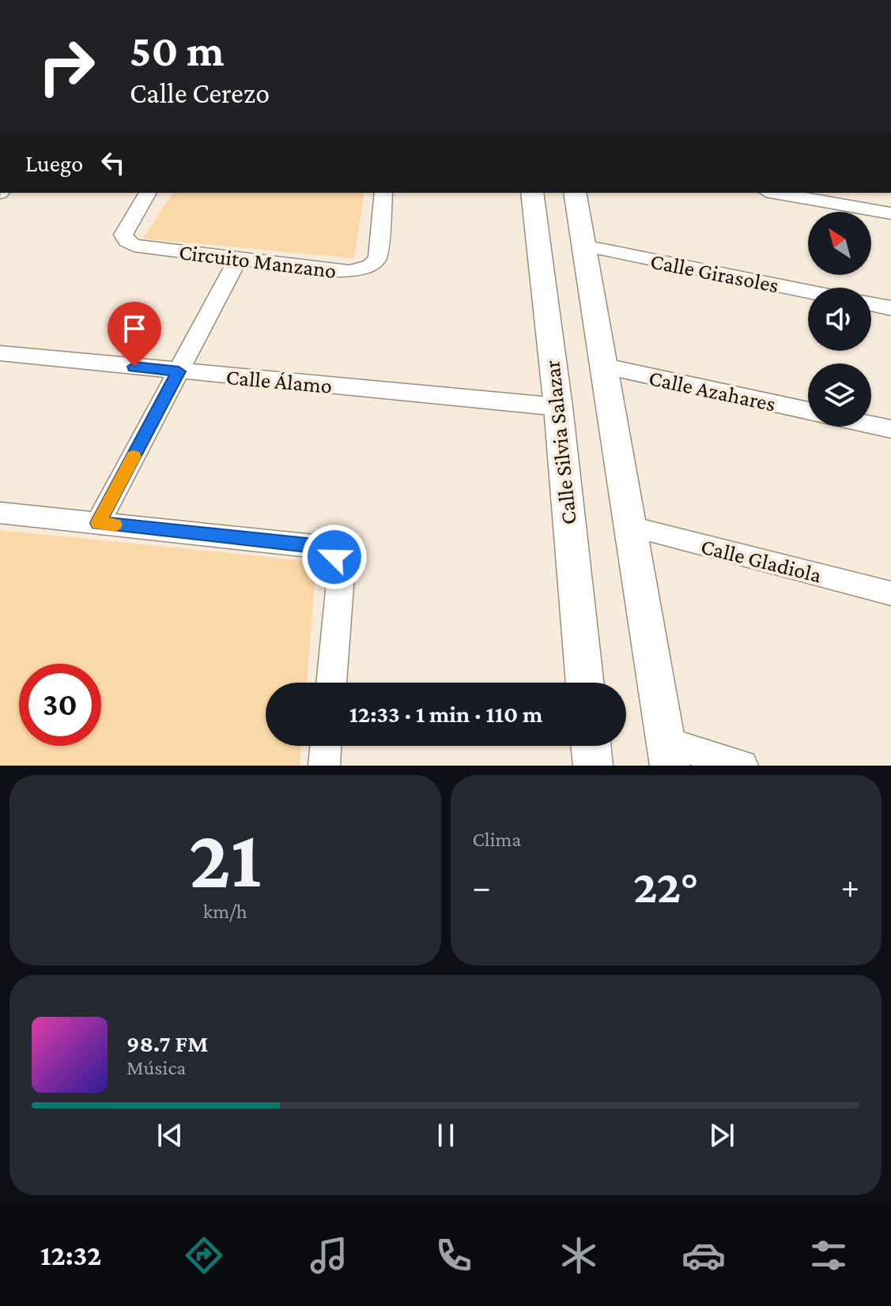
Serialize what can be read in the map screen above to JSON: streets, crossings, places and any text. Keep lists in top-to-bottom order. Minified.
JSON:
{"streets":{"street":["Circuito Manzano","Calle Girasoles","Calle Álamo","Calle Azahares","Calle Silvia Salazar","Calle Gladiola"]},"crossings":[["Calle Álamo","Calle Silvia Salazar"]],"north":"top left","page":{"turn":["50 m","Calle Cerezo"],"then":"Luego","limit":"30","trip":"12:33 · 1 min · 110 m","tile":[["21","km/h"],"Clima"],"heat":["−","22°","+"],"song":["98.7 FM","Música"],"tabs":"12:32"}}
